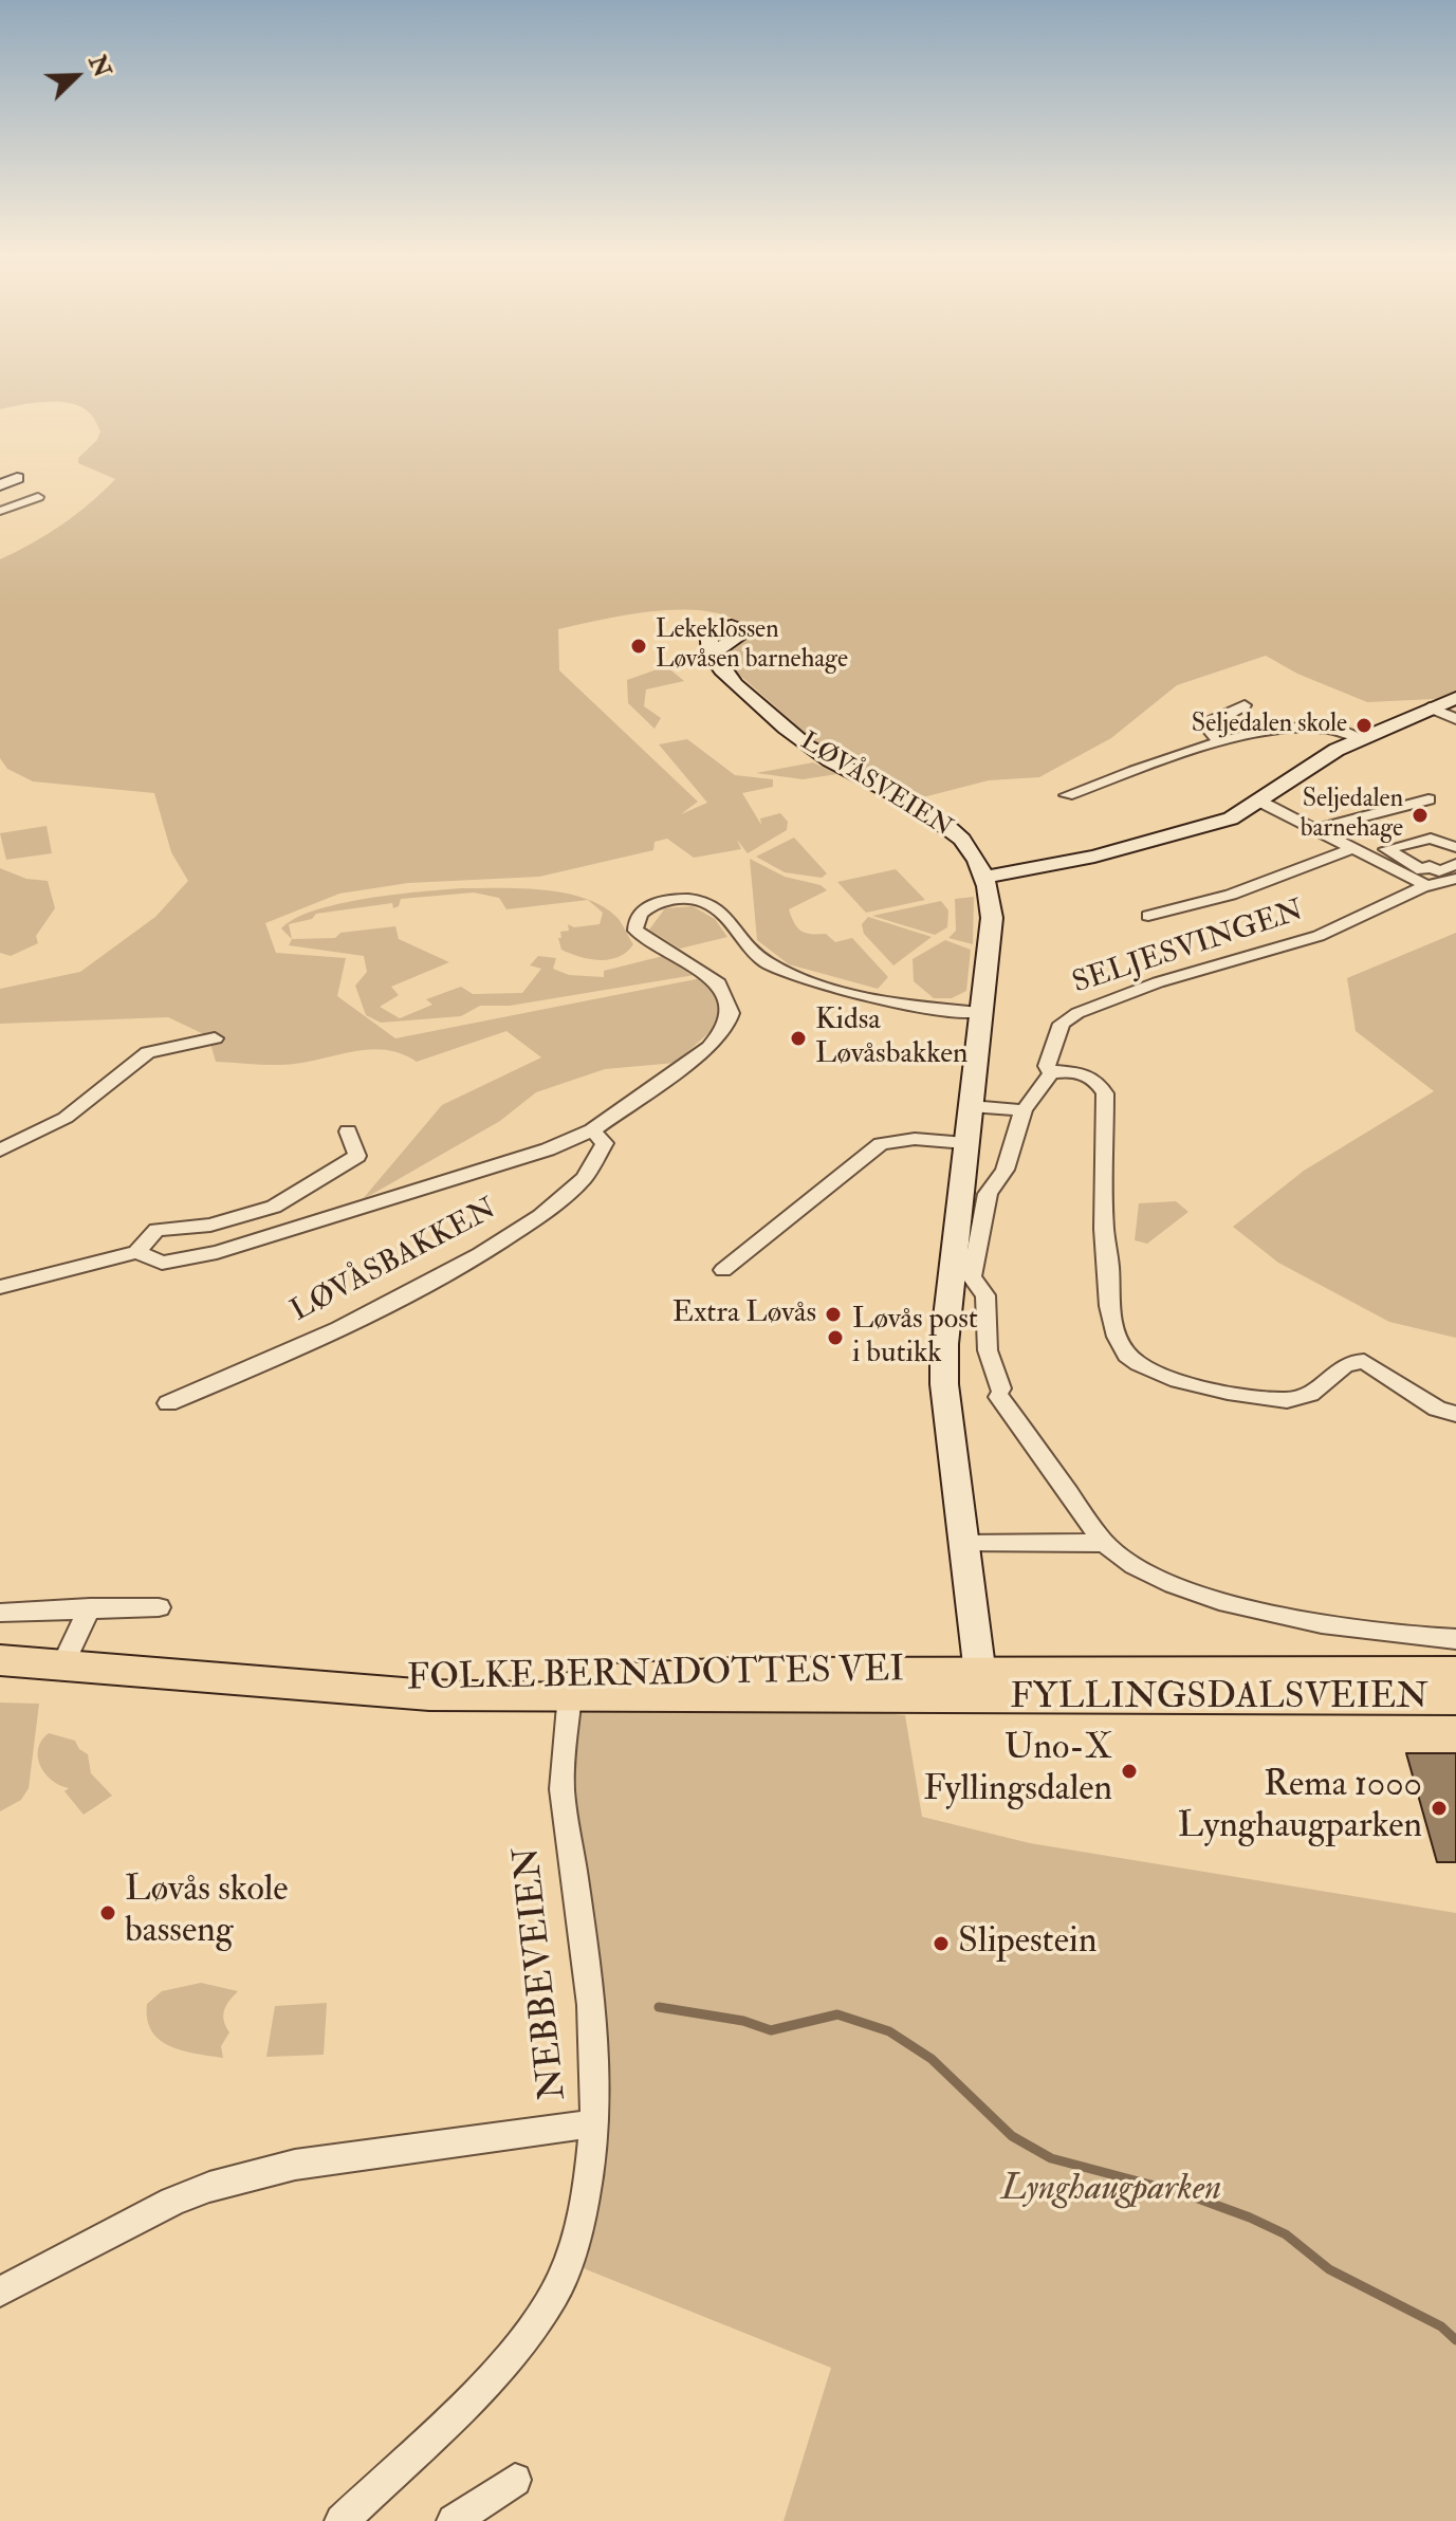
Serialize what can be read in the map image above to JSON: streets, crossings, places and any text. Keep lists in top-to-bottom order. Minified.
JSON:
{"streets":{"main road":["LØVÅSVEIEN","FOLKE BERNADOTTES VEI","FYLLINGSDALSVEIEN"],"street":["SELJESVINGEN","LØVÅSBAKKEN","NEBBEVEIEN"]},"crossings":[["FOLKE BERNADOTTES VEI","FYLLINGSDALSVEIEN"],["FOLKE BERNADOTTES VEI","NEBBEVEIEN"]],"parks":["Lynghaugparken"],"places":["Lekeklossen Løvåsen barnehage","Seljedalen skole","Seljedalen barnehage","Kidsa Løvåsbakken","Extra Løvås","Løvås post i butikk","Uno-X Fyllingsdalen","Rema 1000 Lynghaugparken","Løvås skole basseng","Slipestein"],"north":"top right"}
